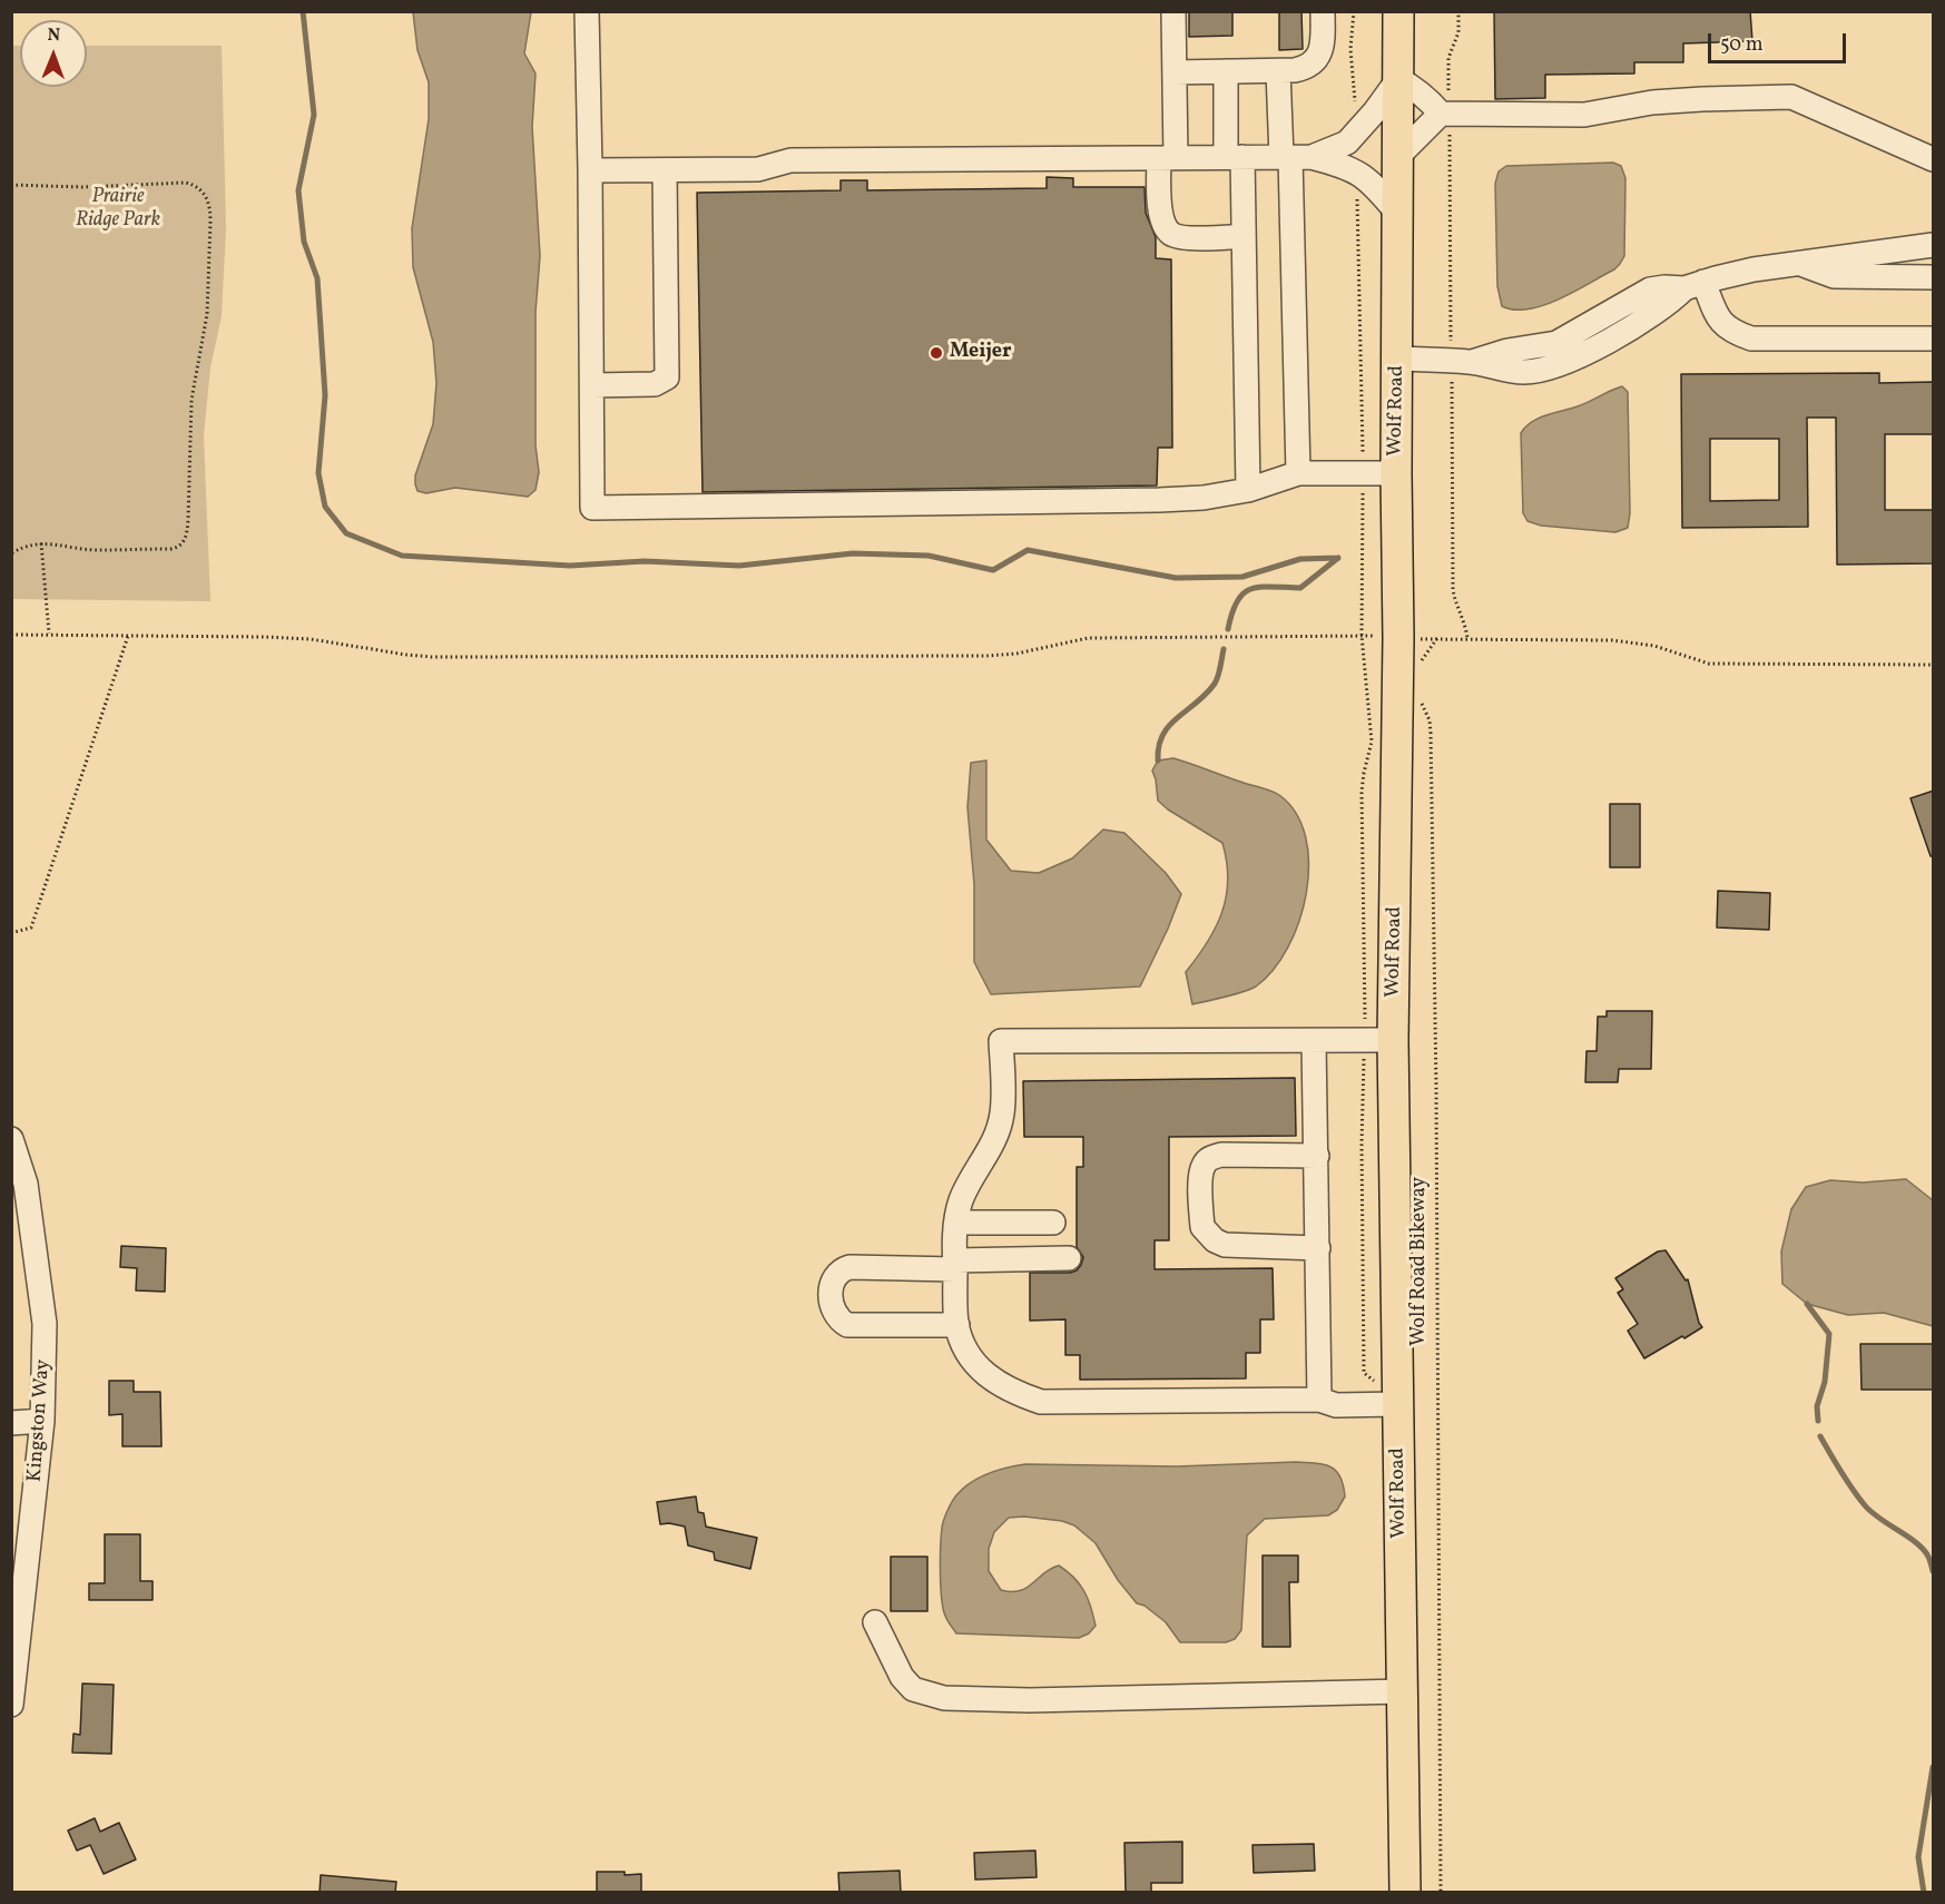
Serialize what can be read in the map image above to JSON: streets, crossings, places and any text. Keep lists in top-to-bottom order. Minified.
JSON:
{"streets":{"main road":["Wolf Road"],"street":["Kingston Way"],"path":["Wolf Road Bikeway"]},"parks":["Prairie Ridge Park"],"places":["Meijer"],"scale_bar":"50 m","north":"top"}
